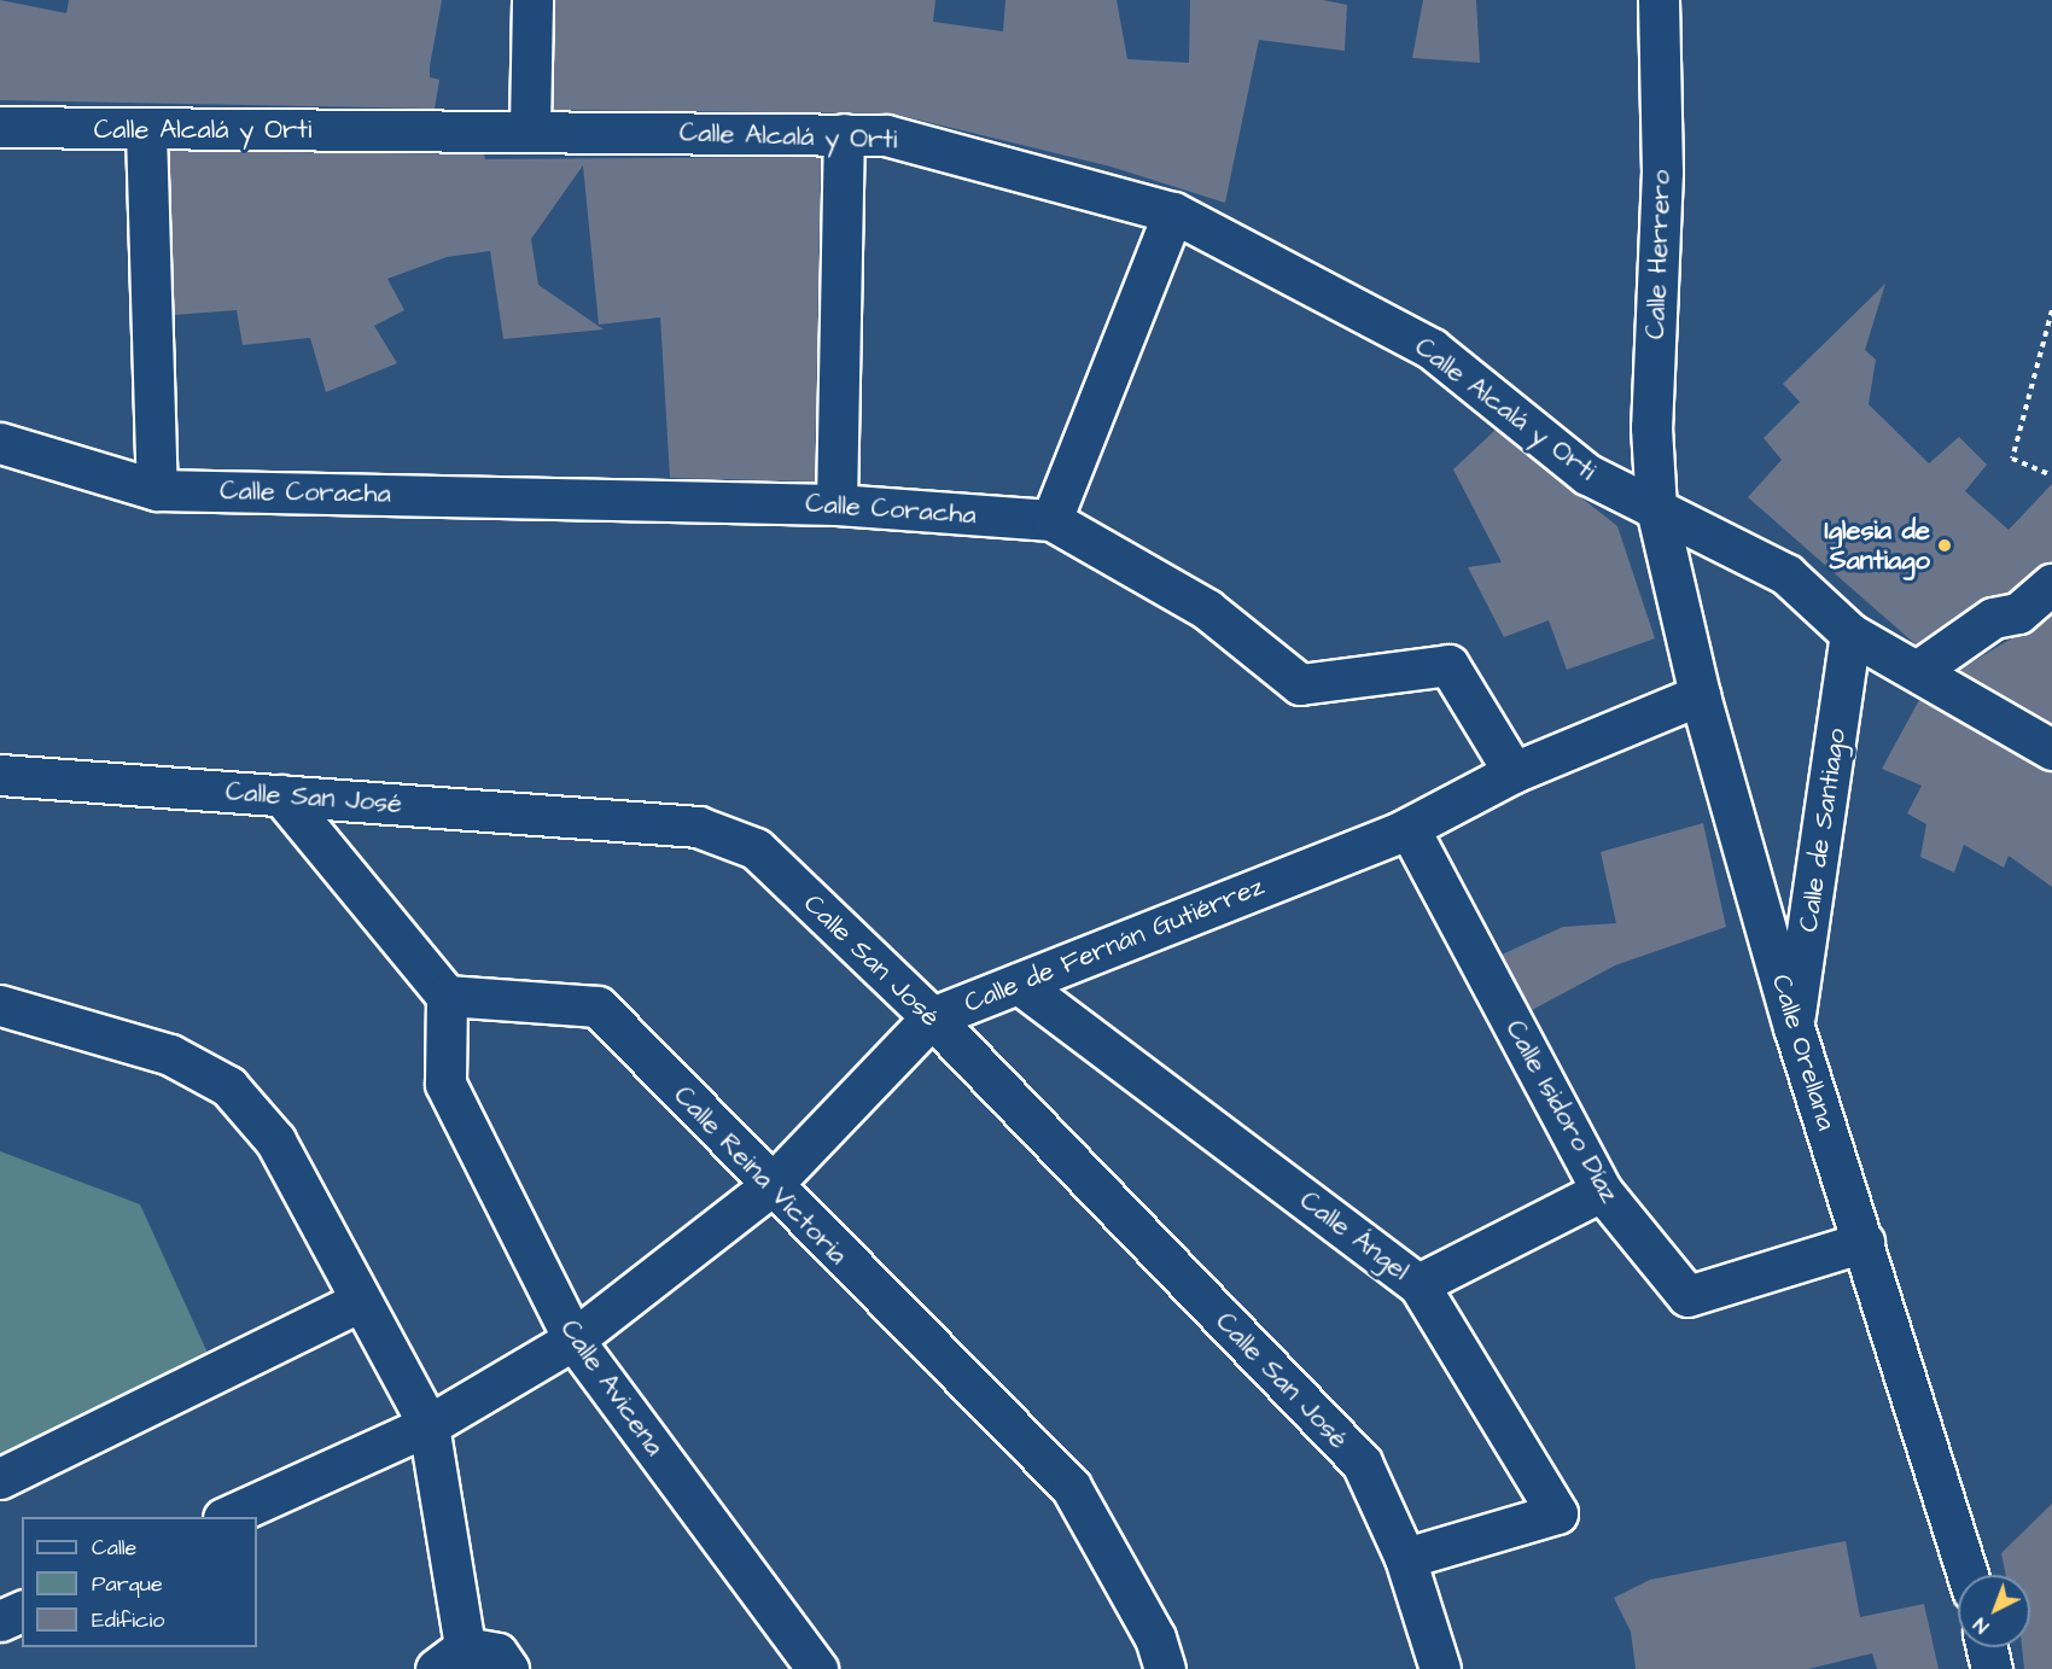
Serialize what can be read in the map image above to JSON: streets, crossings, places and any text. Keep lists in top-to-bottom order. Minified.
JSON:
{"streets":{"street":["Calle Alcalá y Orti","Calle Herrero","Calle Coracha","Calle San José","Calle de Santiago","Calle de Fernán Gutiérrez","Calle Orellana","Calle Isidoro Díaz","Calle Reina Victoria","Calle Ángel","Calle Avicena"]},"crossings":[["Calle Alcalá y Orti","Calle Herrero"],["Calle Alcalá y Orti","Calle de Santiago"],["Calle Alcalá y Orti","Calle Orellana"],["Calle Herrero","Calle Orellana"],["Calle Coracha","Calle de Fernán Gutiérrez"],["Calle San José","Calle de Fernán Gutiérrez"],["Calle San José","Calle Ángel"],["Calle de Santiago","Calle Orellana"],["Calle de Fernán Gutiérrez","Calle Orellana"],["Calle de Fernán Gutiérrez","Calle Isidoro Díaz"],["Calle de Fernán Gutiérrez","Calle Reina Victoria"],["Calle de Fernán Gutiérrez","Calle Ángel"],["Calle de Fernán Gutiérrez","Calle Avicena"],["Calle Orellana","Calle Isidoro Díaz"],["Calle Reina Victoria","Calle Avicena"]],"places":["Iglesia de Santiago"],"legend":["Calle","Parque","Edificio"],"north":"bottom left"}
